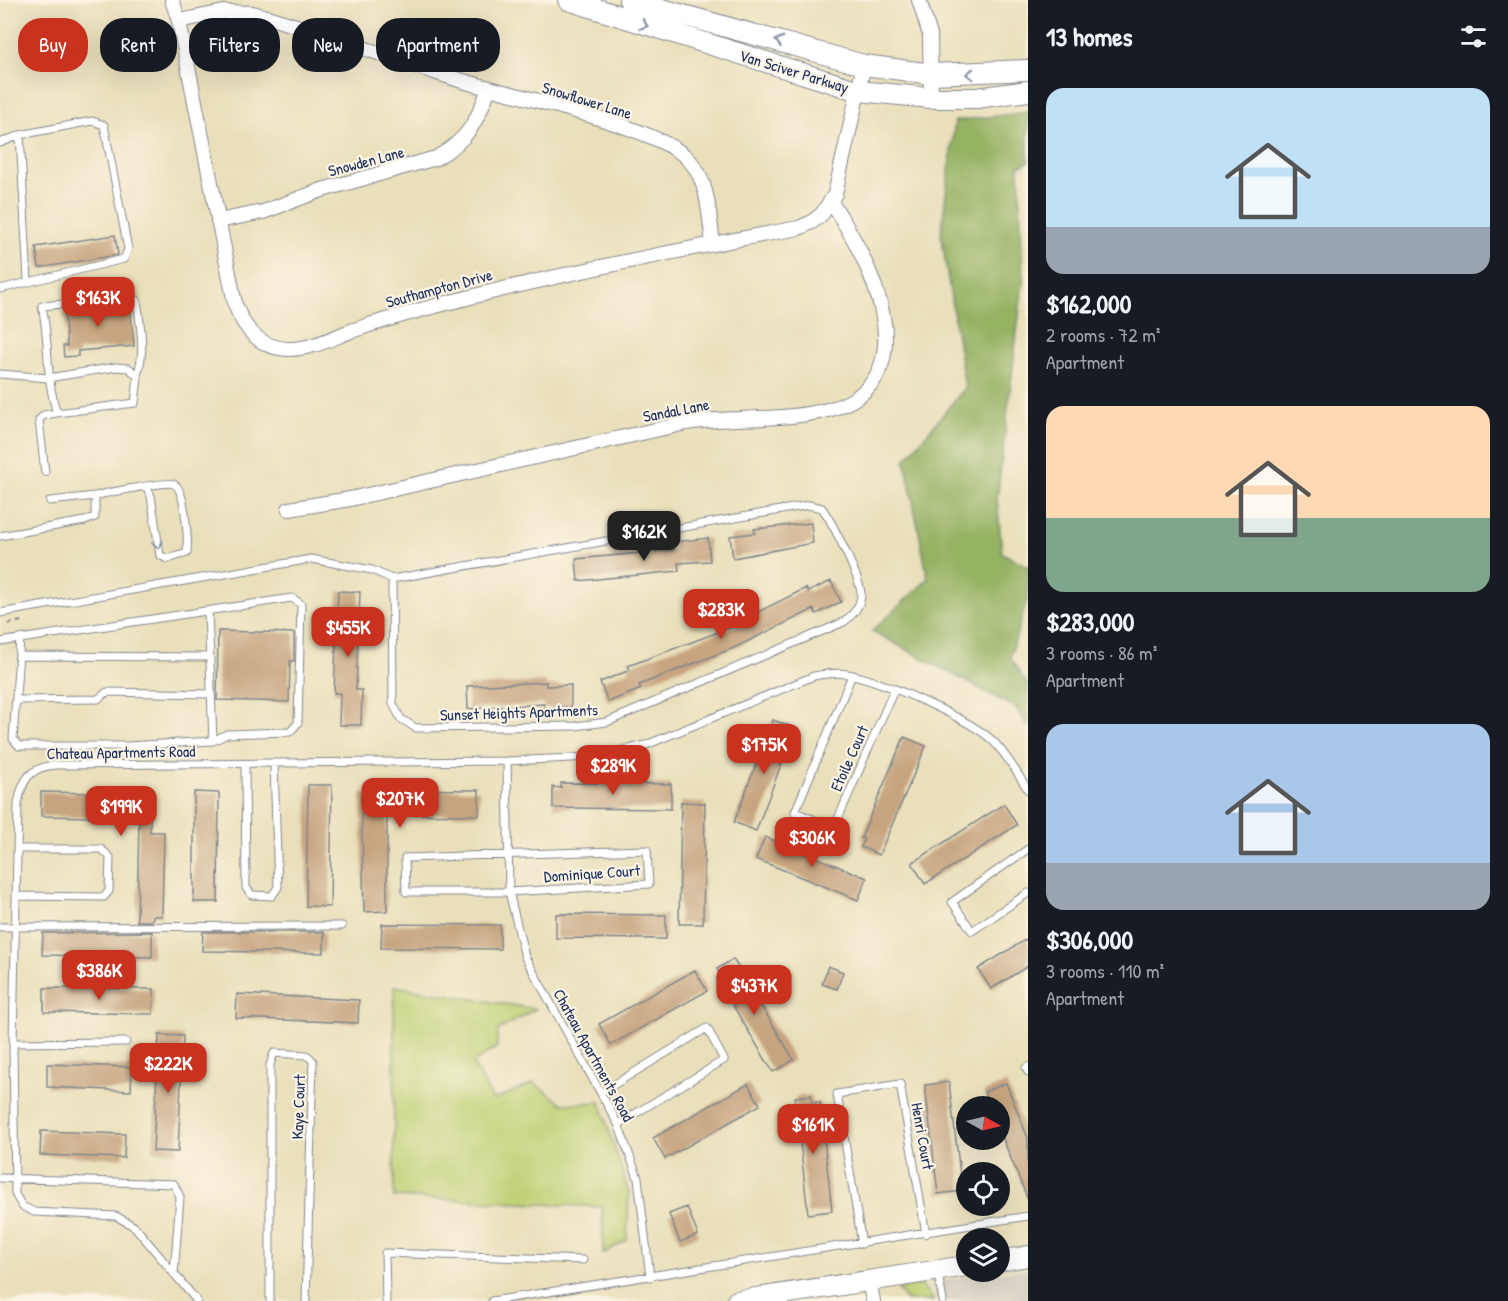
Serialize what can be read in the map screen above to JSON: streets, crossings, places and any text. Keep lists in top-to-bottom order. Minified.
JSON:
{"streets":{"street":["Van Sciver Parkway","Snowflower Lane","Snowden Lane","Southampton Drive","Sandal Lane"],"lane":["Sunset Heights Apartments","Chateau Apartments Road","Etoile Court","Dominique Court","Kaye Court","Henri Court"]},"crossings":[["Van Sciver Parkway","Southampton Drive"],["Snowflower Lane","Snowden Lane"],["Snowflower Lane","Southampton Drive"],["Snowden Lane","Southampton Drive"],["Southampton Drive","Sandal Lane"],["Chateau Apartments Road","Etoile Court"],["Chateau Apartments Road","Dominique Court"]],"north":"right","page":{"heading":"13 homes","chip":["Buy","Rent","Filters","New","Apartment"],"list":[{"name":"$162,000","note":"2 rooms · 72 m² · Apartment"},{"name":"$283,000","note":"3 rooms · 86 m² · Apartment"},{"name":"$306,000","note":"3 rooms · 110 m² · Apartment"}],"price":["$163K","$162K","$283K","$455K","$175K","$289K","$207K","$199K","$306K","$386K","$437K","$222K","$161K"]}}
